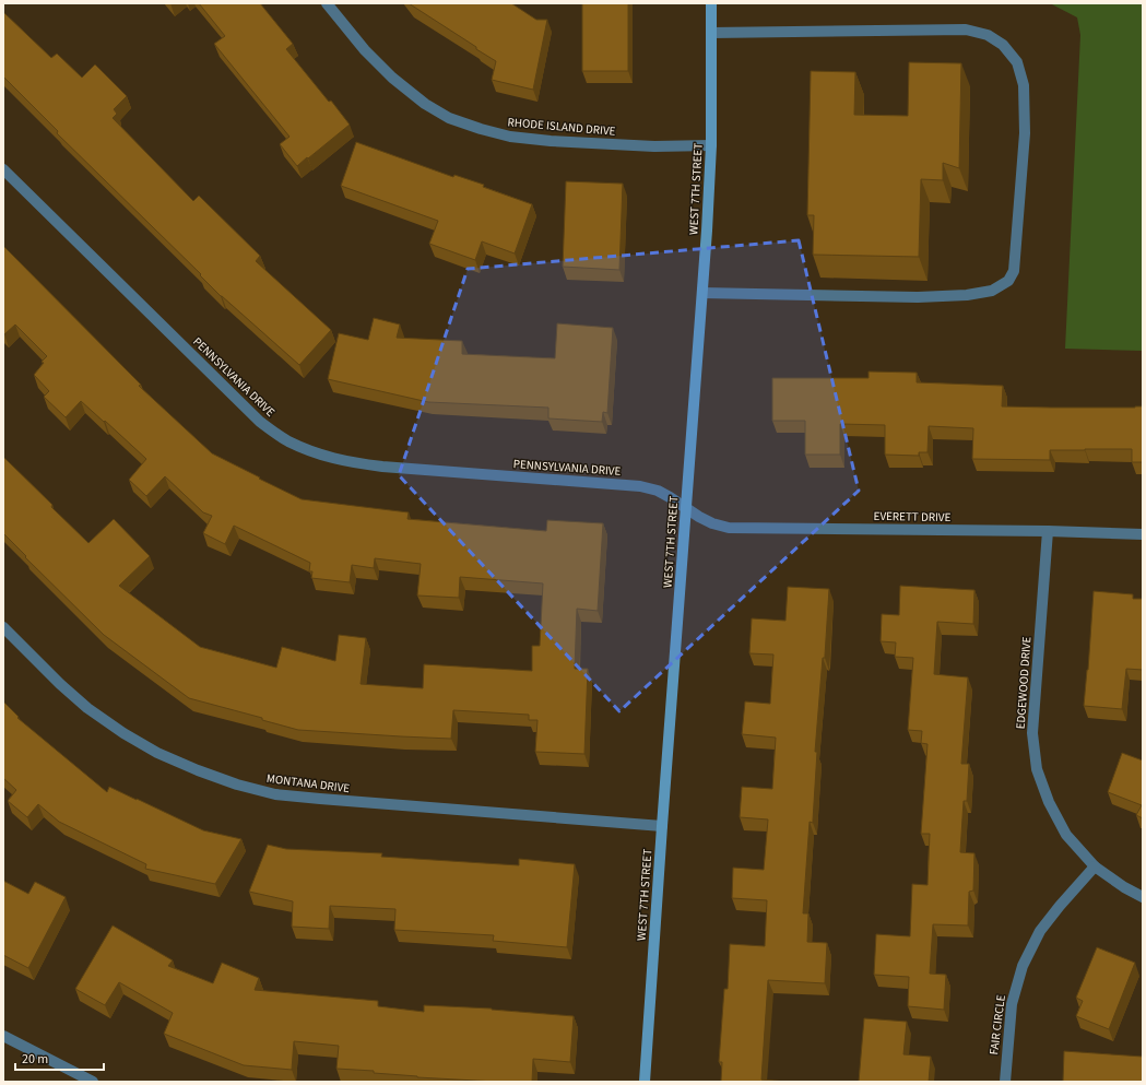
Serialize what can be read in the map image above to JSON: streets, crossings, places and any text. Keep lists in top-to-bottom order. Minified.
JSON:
{"streets":{"main road":["WEST 7TH STREET"],"street":["RHODE ISLAND DRIVE","PENNSYLVANIA DRIVE","EVERETT DRIVE","EDGEWOOD DRIVE","MONTANA DRIVE","FAIR CIRCLE"]},"crossings":[["RHODE ISLAND DRIVE","WEST 7TH STREET"],["WEST 7TH STREET","PENNSYLVANIA DRIVE"],["WEST 7TH STREET","EVERETT DRIVE"],["WEST 7TH STREET","MONTANA DRIVE"],["PENNSYLVANIA DRIVE","EVERETT DRIVE"],["EVERETT DRIVE","EDGEWOOD DRIVE"],["EDGEWOOD DRIVE","FAIR CIRCLE"]],"scale_bar":"20 m"}
